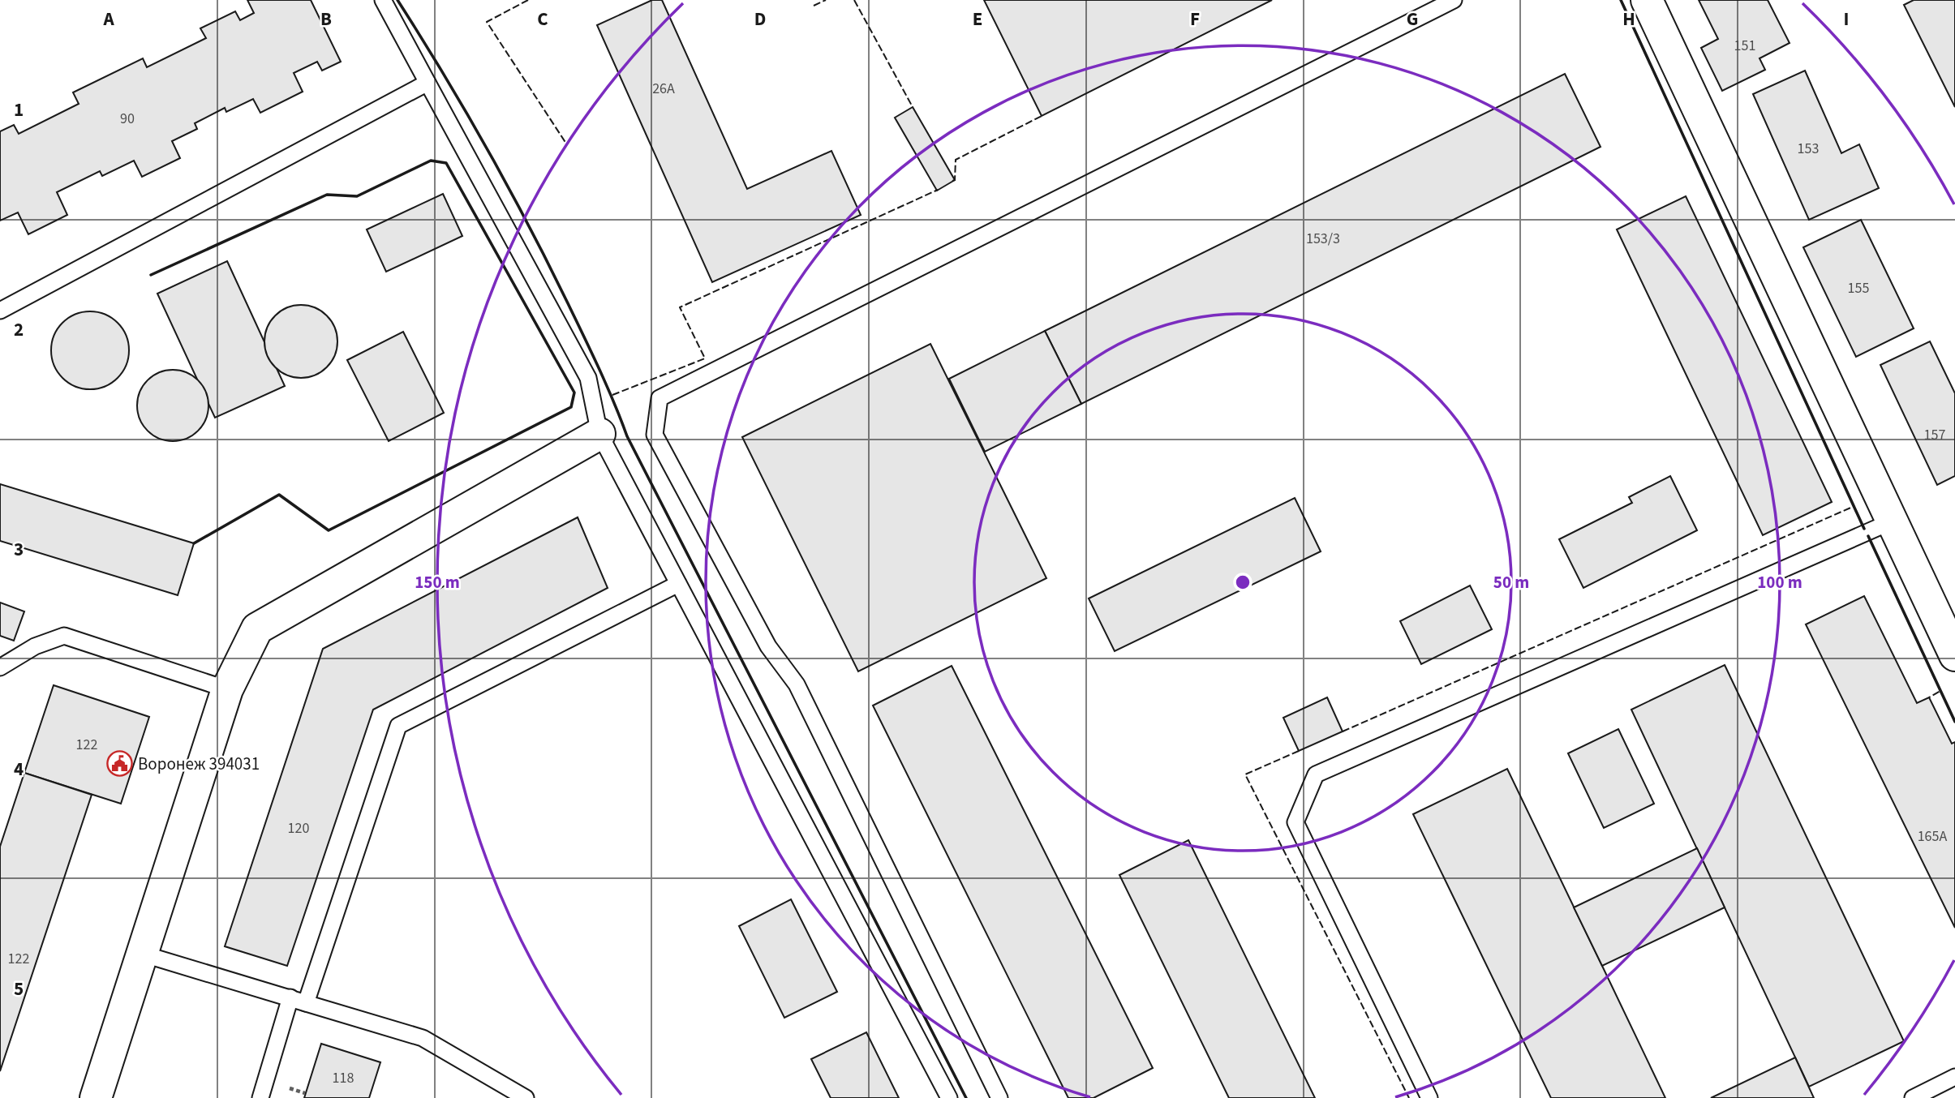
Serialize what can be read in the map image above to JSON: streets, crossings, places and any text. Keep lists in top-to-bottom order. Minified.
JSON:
{"places":{"public building":["Воронеж 394031"]},"house_numbers":["151","26А","90","153","153/3","155","157","122","120","165А","122","118"],"grid":{"columns":["A","B","C","D","E","F","G","H","I"],"rows":["1","2","3","4","5"]},"rings":["50 m","100 m","150 m"]}
